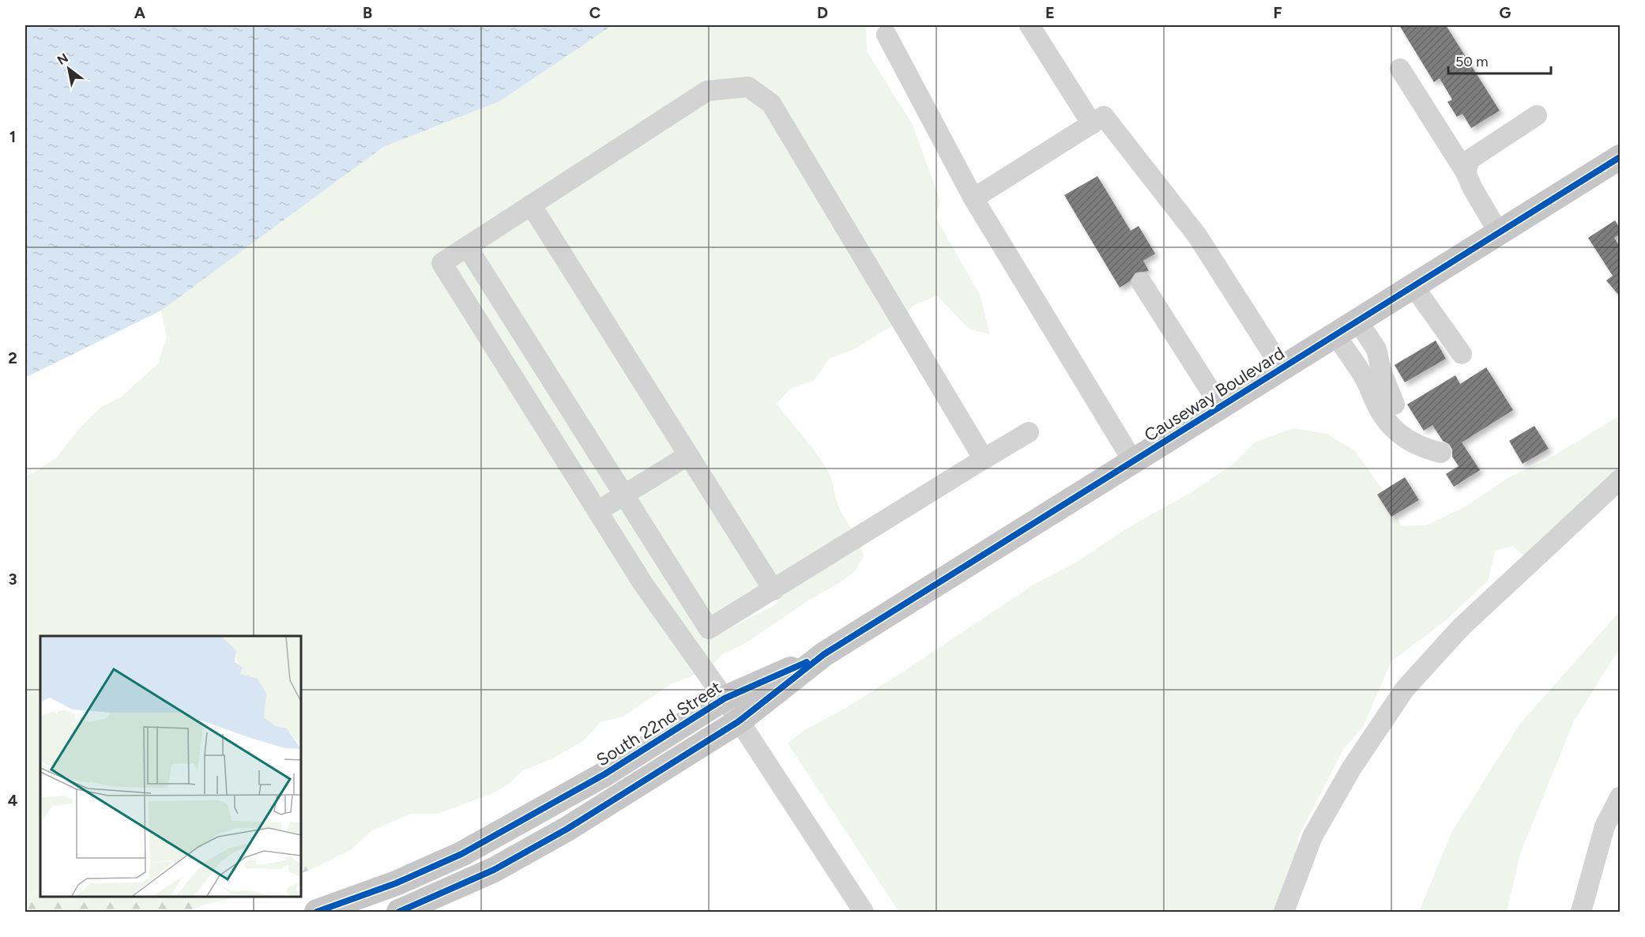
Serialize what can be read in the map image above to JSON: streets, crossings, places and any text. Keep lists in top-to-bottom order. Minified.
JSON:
{"streets":{"main road":["Causeway Boulevard","South 22nd Street"]},"crossings":[["Causeway Boulevard","South 22nd Street"]],"scale_bar":"50 m","north":"top left","grid":{"columns":["A","B","C","D","E","F","G"],"rows":["1","2","3","4"]}}
